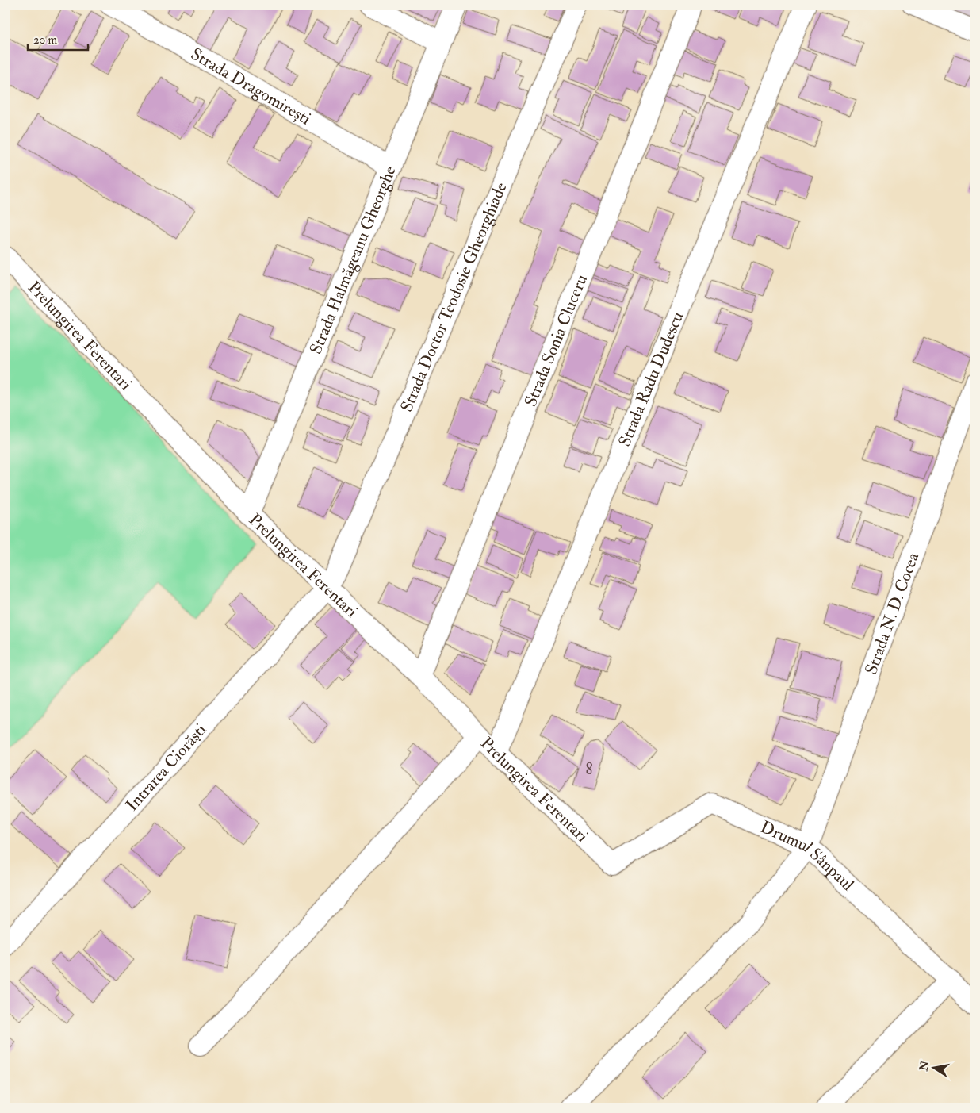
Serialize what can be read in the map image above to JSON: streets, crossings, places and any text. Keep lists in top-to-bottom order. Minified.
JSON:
{"streets":{"street":["Strada Dragomirești","Strada Halmăgeanu Gheorghe","Strada Doctor Teodosie Gheorghiade","Prelungirea Ferentari","Strada Sonia Cluceru","Strada Radu Dudescu","Strada N. D. Cocea","Intrarea Ciorăști","Drumul Sânpaul"]},"crossings":[["Strada Dragomirești","Strada Halmăgeanu Gheorghe"],["Strada Halmăgeanu Gheorghe","Prelungirea Ferentari"],["Strada Doctor Teodosie Gheorghiade","Prelungirea Ferentari"],["Strada Doctor Teodosie Gheorghiade","Intrarea Ciorăști"],["Prelungirea Ferentari","Strada Sonia Cluceru"],["Prelungirea Ferentari","Strada Radu Dudescu"],["Prelungirea Ferentari","Intrarea Ciorăști"],["Prelungirea Ferentari","Drumul Sânpaul"],["Strada N. D. Cocea","Drumul Sânpaul"]],"house_numbers":["8"],"scale_bar":"20 m","north":"left"}
